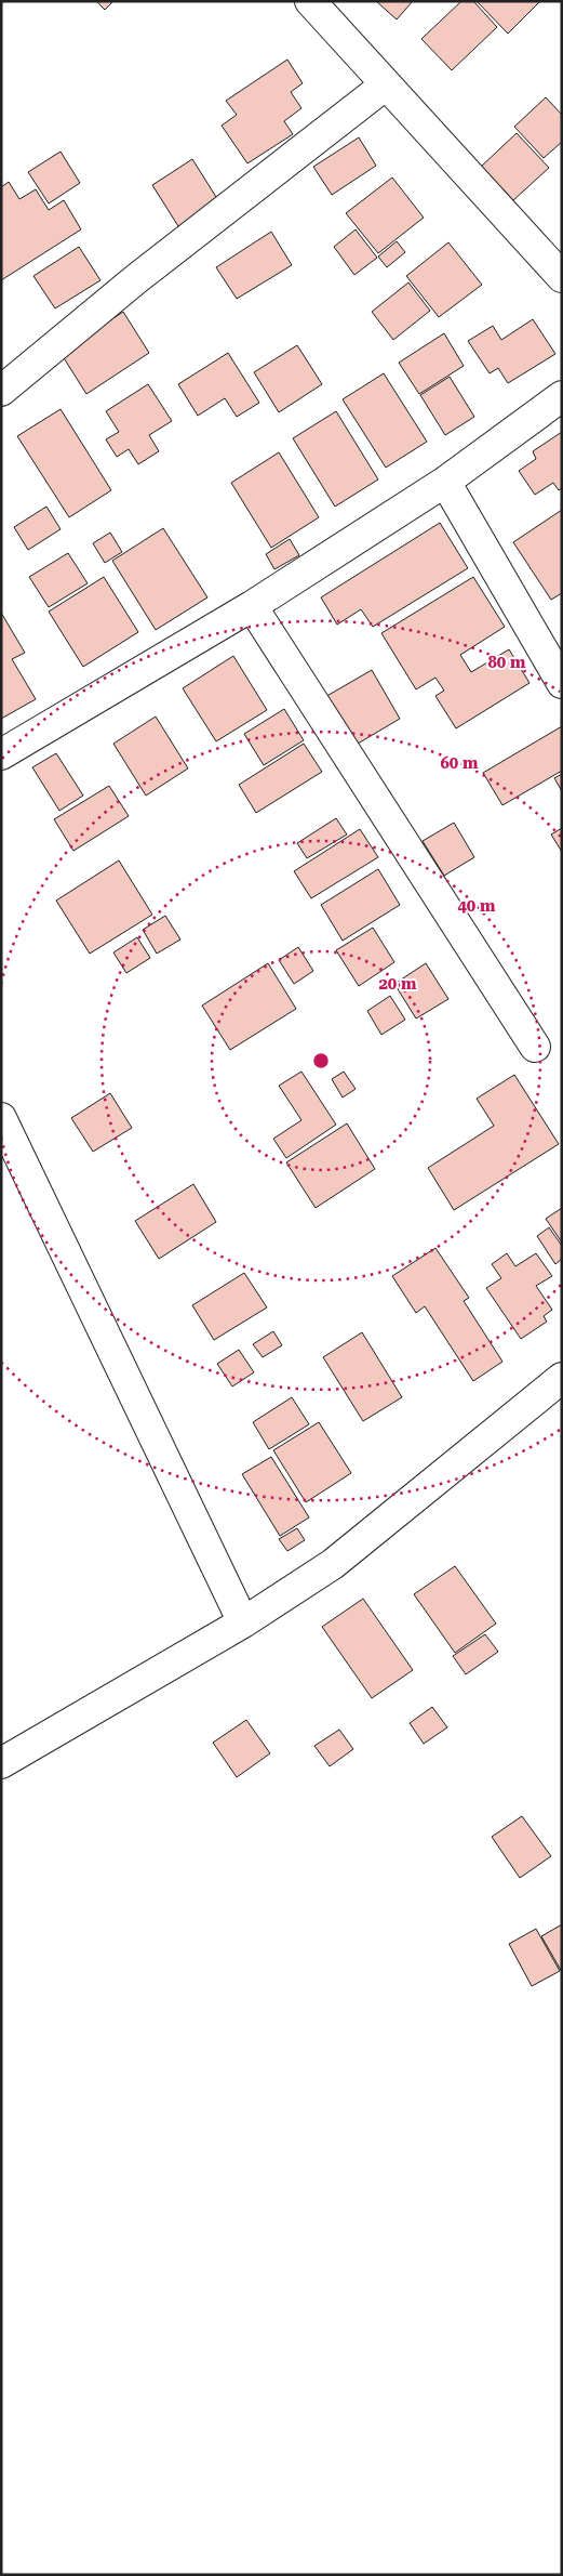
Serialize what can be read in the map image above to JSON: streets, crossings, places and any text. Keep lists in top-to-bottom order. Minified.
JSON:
{"rings":["80 m","60 m","40 m","20 m"]}
